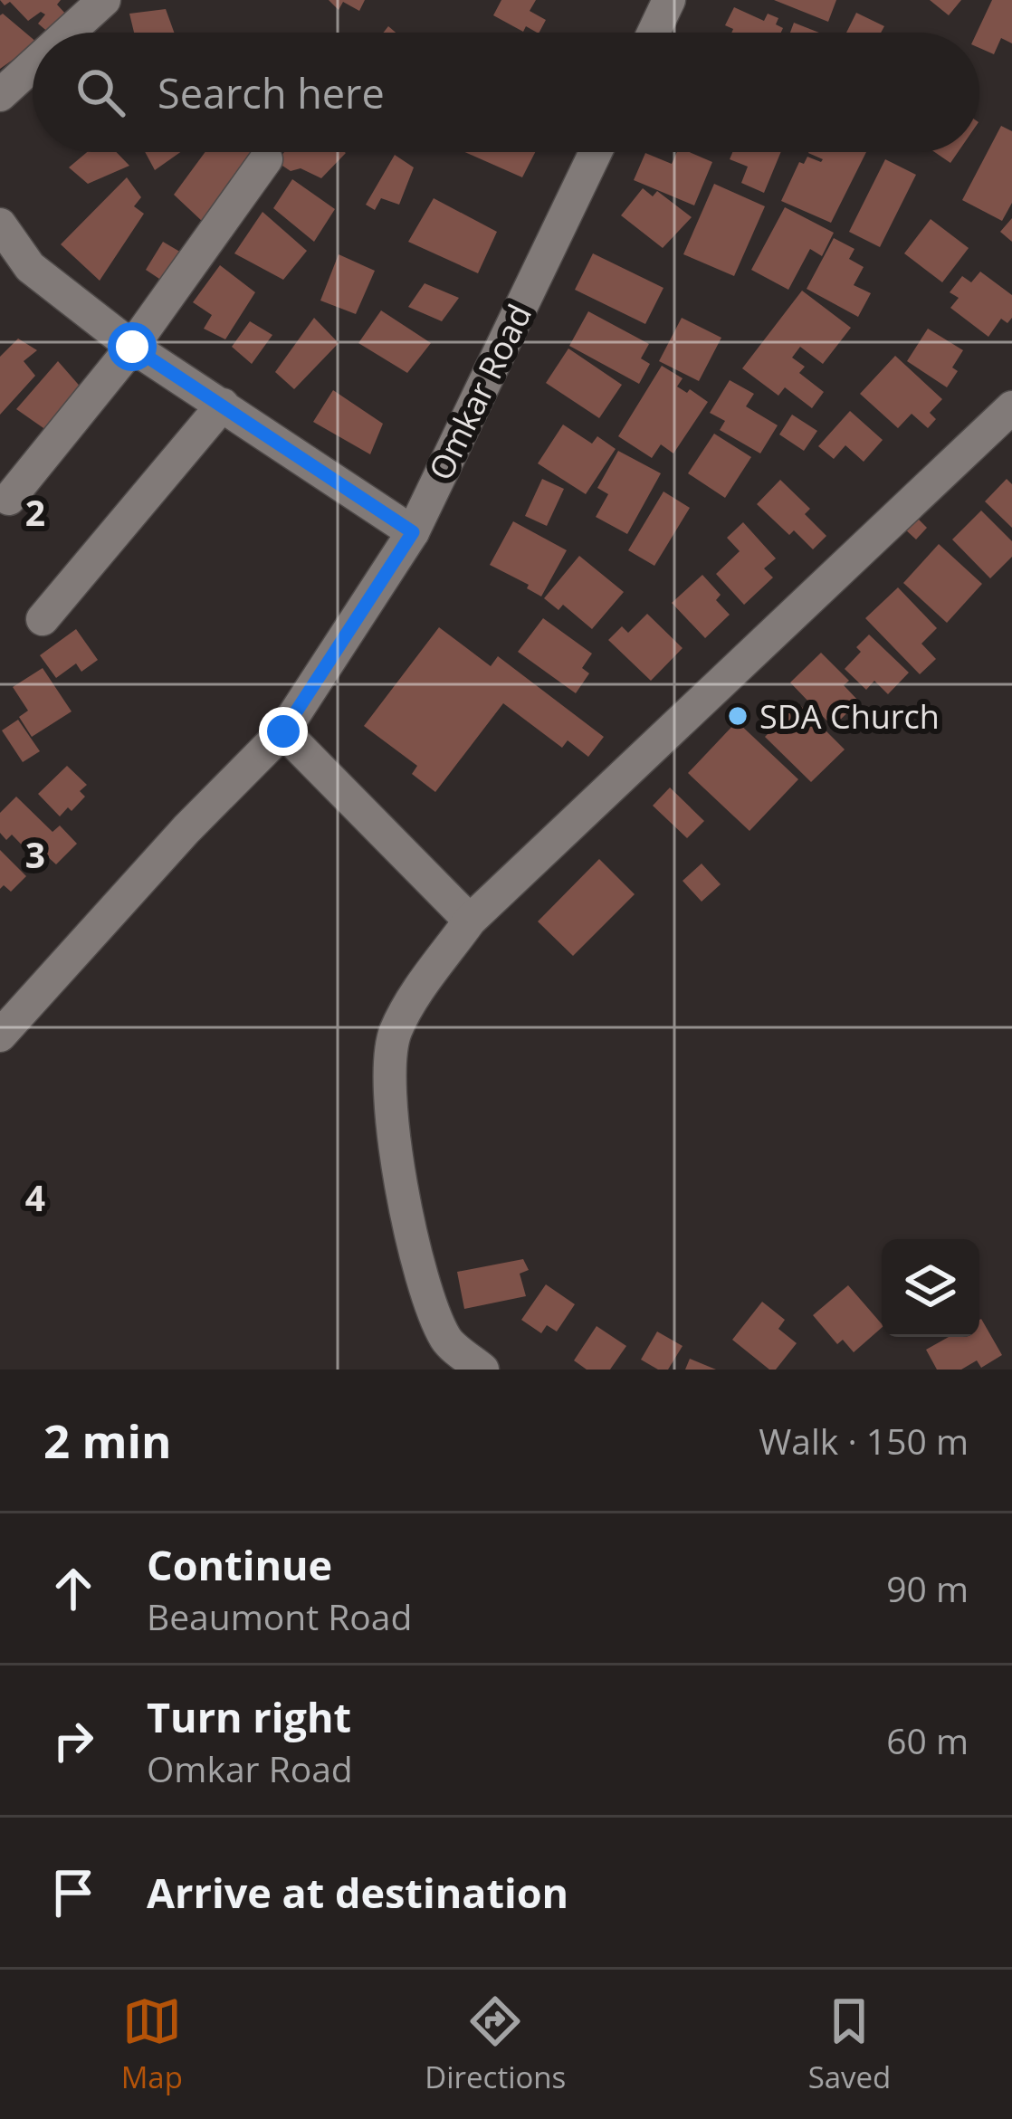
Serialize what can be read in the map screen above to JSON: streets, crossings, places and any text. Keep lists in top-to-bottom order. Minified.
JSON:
{"streets":{"street":["Omkar Road"]},"places":["SDA Church"],"page":{"search":"Search here","heading":["2 min","Walk · 150 m"],"list":[["Continue","Beaumont Road","90 m"],["Turn right","Omkar Road","60 m"],"Arrive at destination"],"nav":["Map","Directions","Saved"]},"grid":{"rows":["2","3","4"]}}
